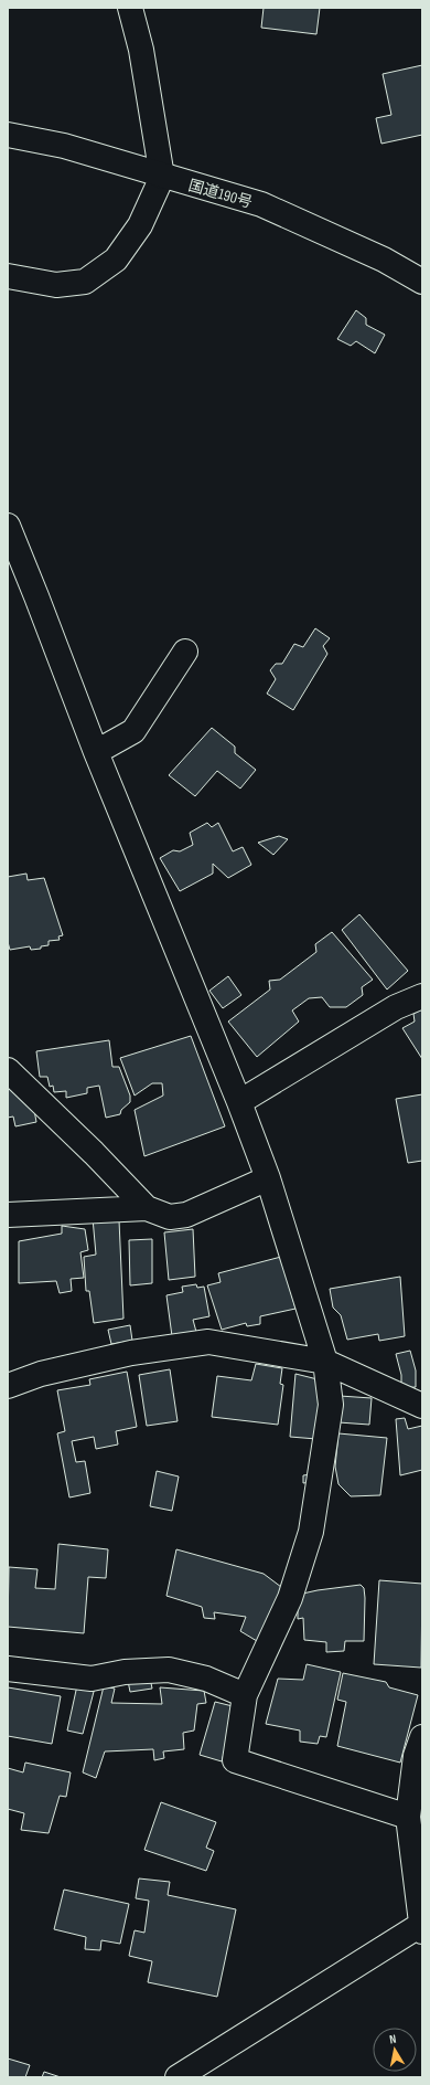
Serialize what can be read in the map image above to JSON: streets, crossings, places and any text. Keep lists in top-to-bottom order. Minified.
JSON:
{"streets":{"main road":["国道190号"]},"north":"top"}
